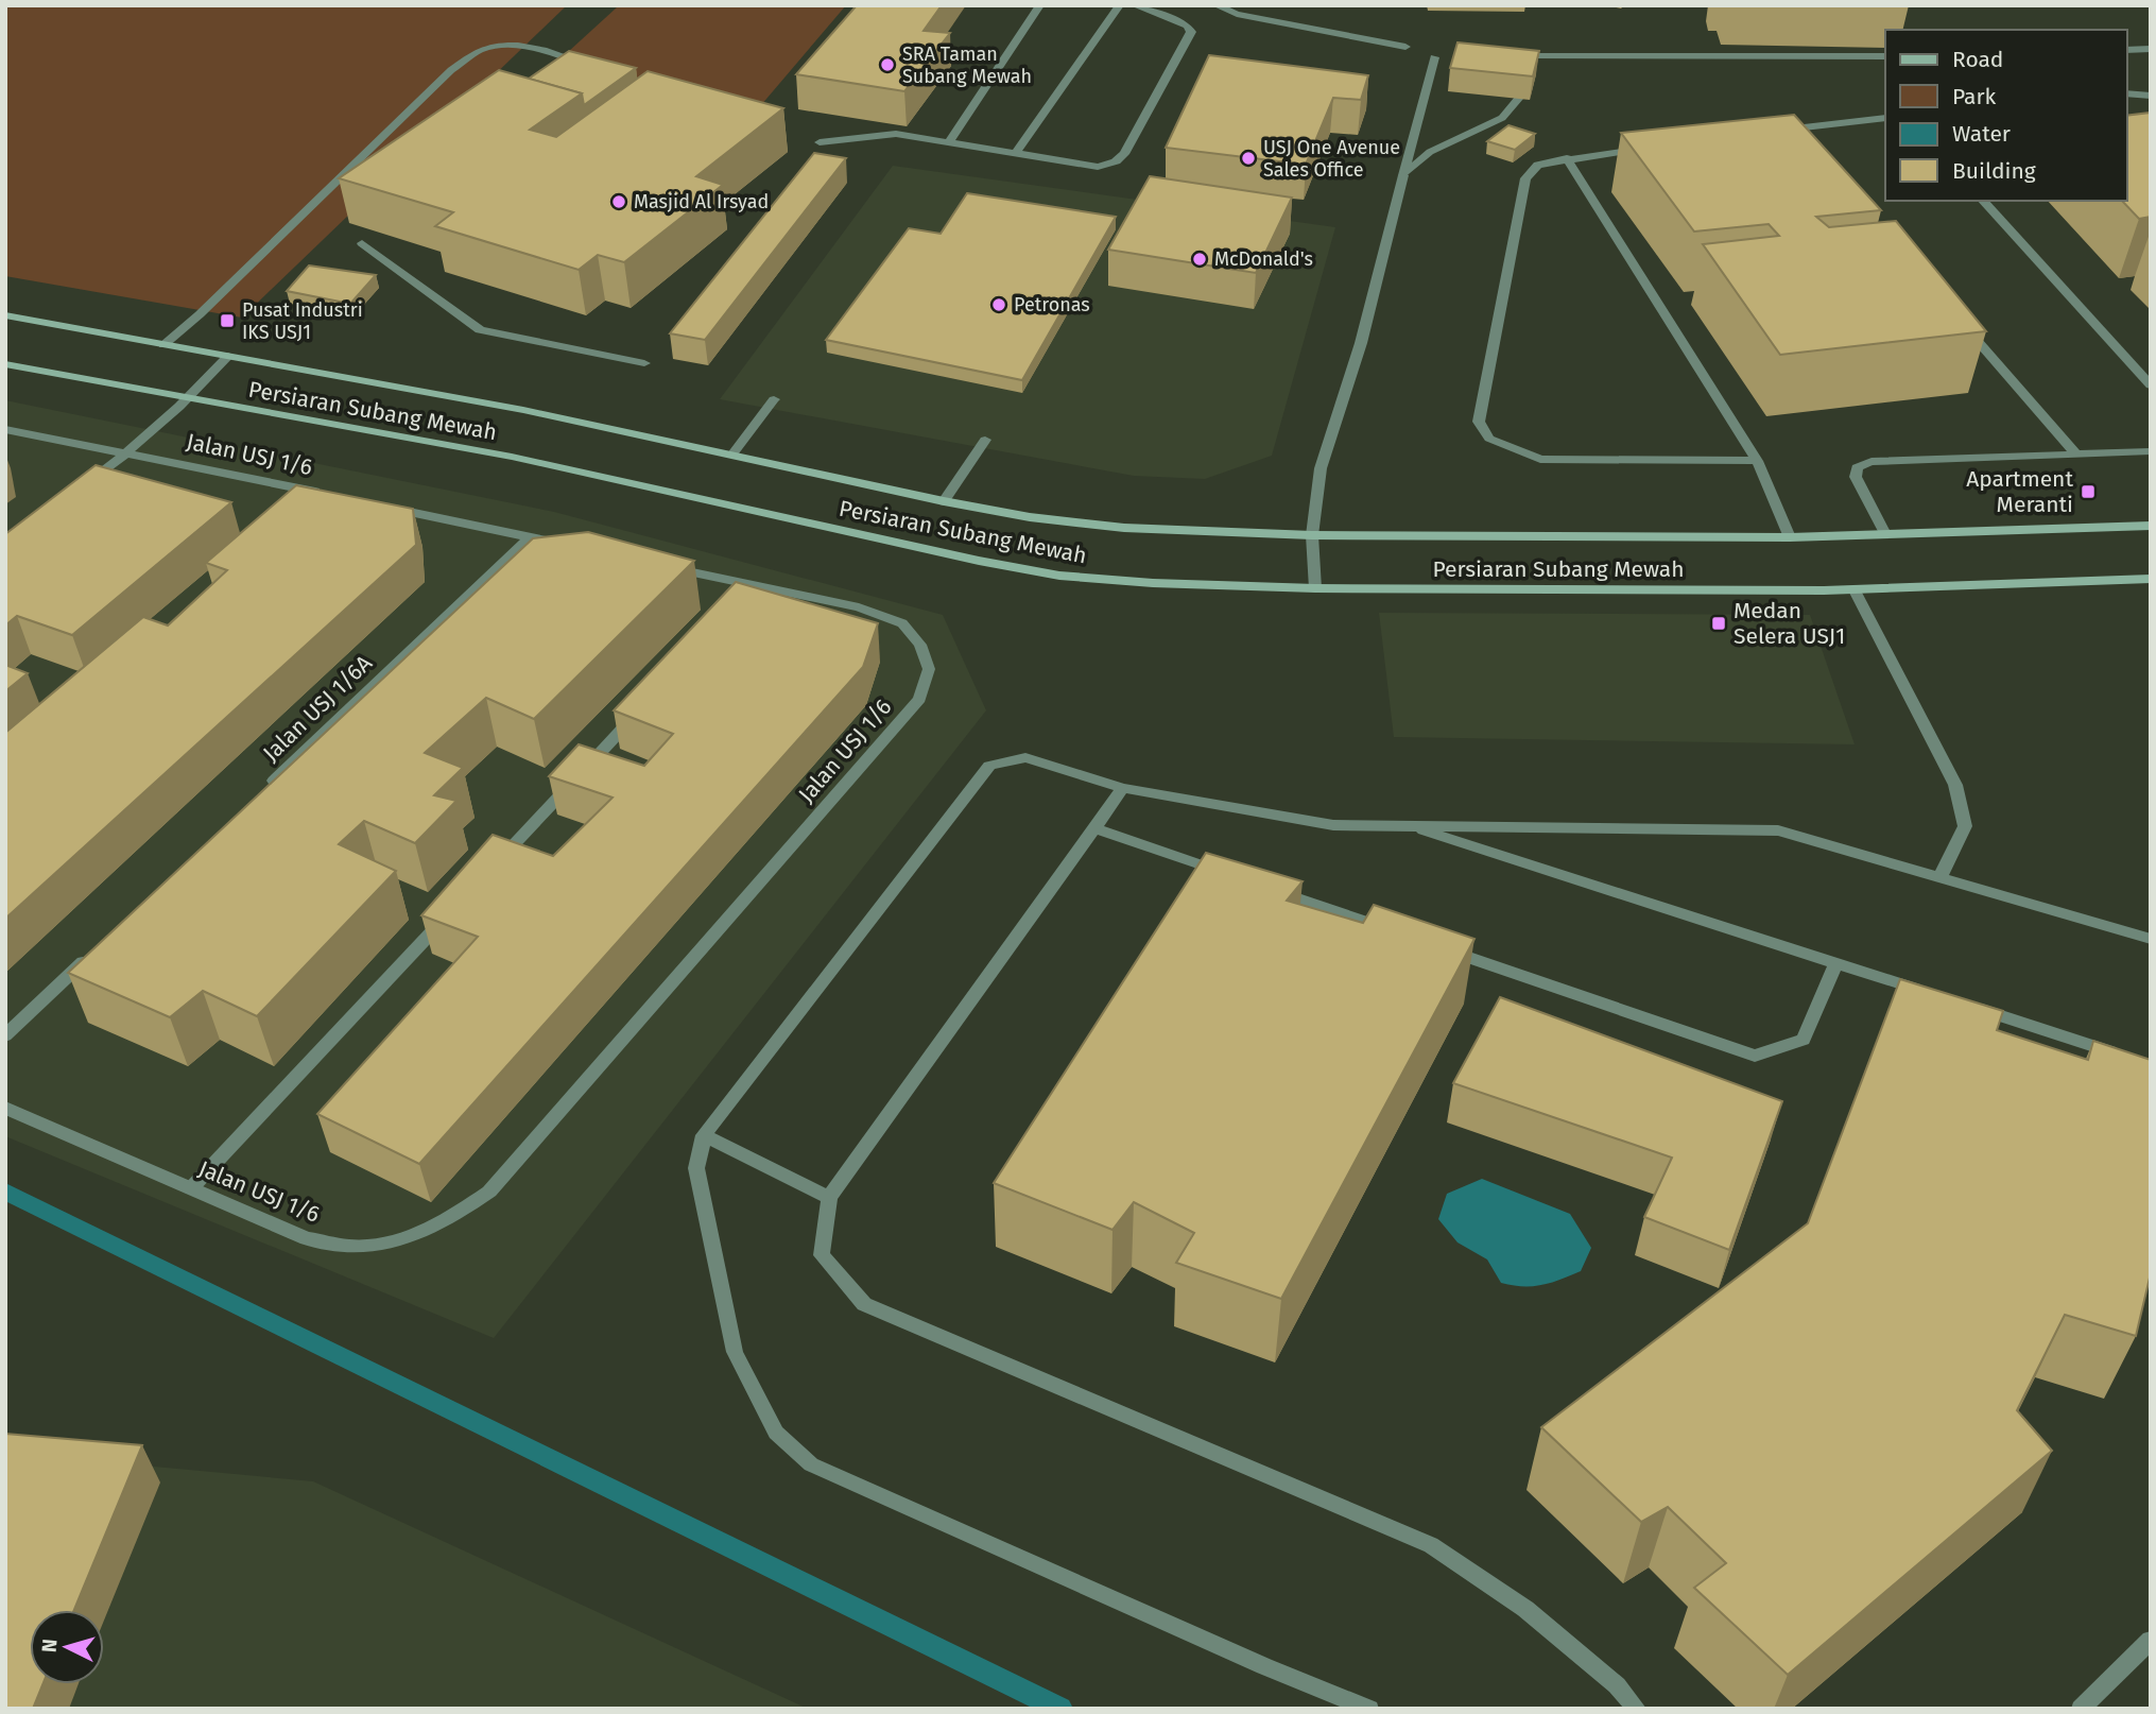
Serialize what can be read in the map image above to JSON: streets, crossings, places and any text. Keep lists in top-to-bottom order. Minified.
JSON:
{"streets":{"main road":["Persiaran Subang Mewah"],"street":["Jalan USJ 1/6","Jalan USJ 1/6A"]},"places":{"other":["SRA Taman Subang Mewah","USJ One Avenue Sales Office","Masjid Al Irsyad","McDonald's","Petronas"],"transit":["Pusat Industri IKS USJ1","Apartment Meranti","Medan Selera USJ1"]},"legend":["Road","Park","Water","Building"],"north":"left"}
